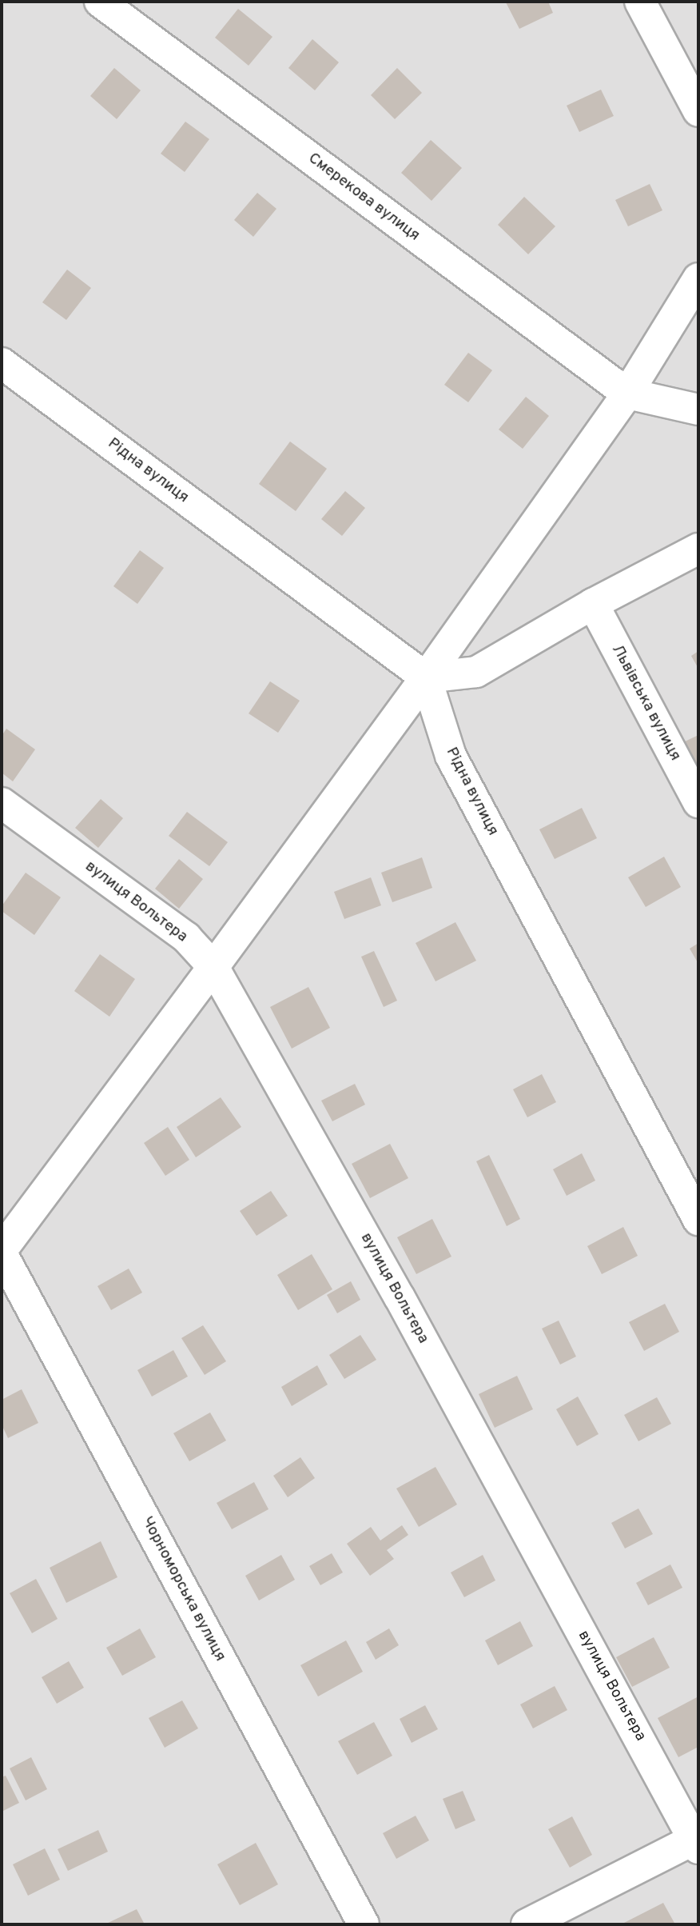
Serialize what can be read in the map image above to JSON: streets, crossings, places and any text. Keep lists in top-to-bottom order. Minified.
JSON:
{"streets":{"street":["Смерекова вулиця","Рідна вулиця","Львівська вулиця","вулиця Вольтера","Чорноморська вулиця"]}}
